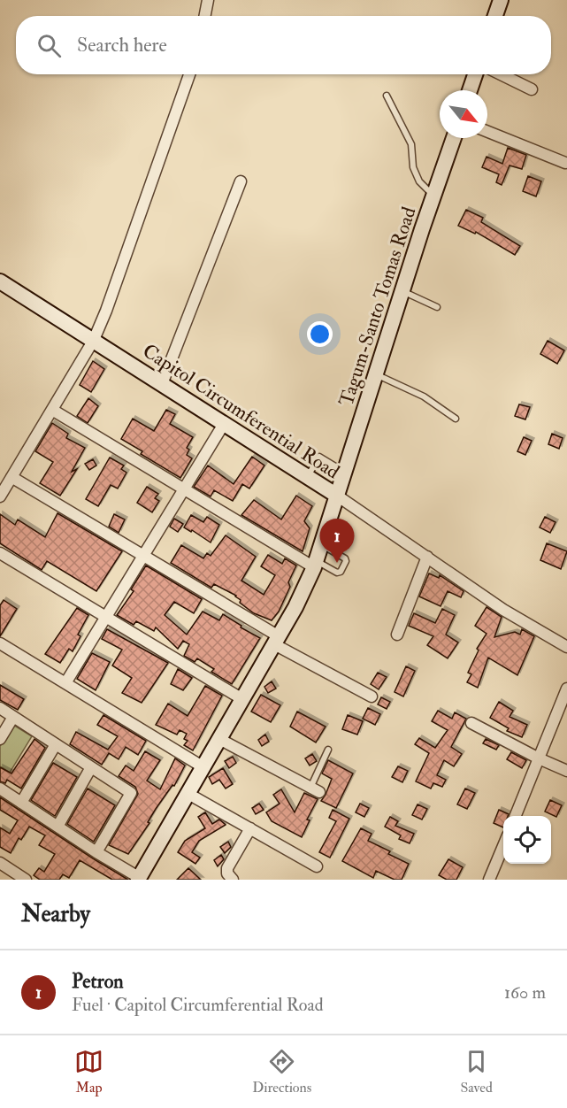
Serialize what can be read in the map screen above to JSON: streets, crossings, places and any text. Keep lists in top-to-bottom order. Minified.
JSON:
{"streets":{"main road":["Tagum-Santo Tomas Road","Capitol Circumferential Road"]},"crossings":[["Tagum-Santo Tomas Road","Capitol Circumferential Road"]],"north":"bottom right","page":{"search":"Search here","pins":"1","heading":"Nearby","list":[{"mark":"1","name":"Petron","note":"Fuel · Capitol Circumferential Road","value":"160 m"}],"nav":["Map","Directions","Saved"]}}
